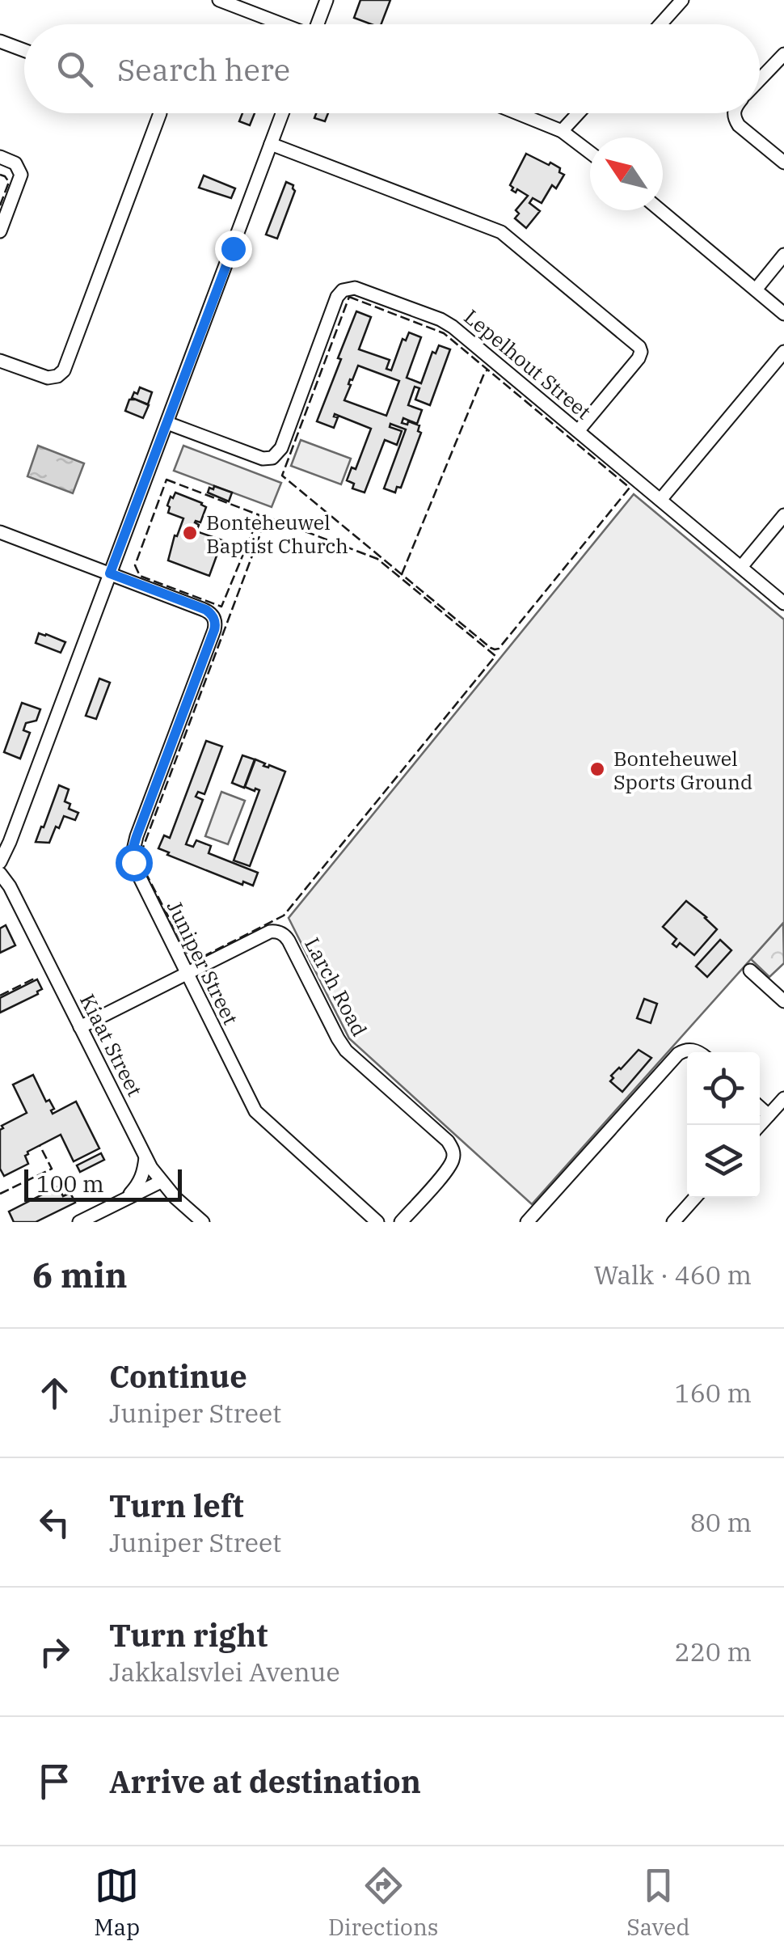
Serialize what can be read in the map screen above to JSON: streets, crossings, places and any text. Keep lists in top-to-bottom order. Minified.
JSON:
{"streets":{"street":["Lepelhout Street","Juniper Street","Larch Road","Kiaat Street"]},"crossings":[["Juniper Street","Larch Road"],["Larch Road","Kiaat Street"]],"places":["Bonteheuwel Baptist Church","Bonteheuwel Sports Ground"],"scale_bar":"100 m","north":"top left","page":{"search":"Search here","scale":"100 m","heading":["6 min","Walk · 460 m"],"list":[["Continue","Juniper Street","160 m"],["Turn left","Juniper Street","80 m"],["Turn right","Jakkalsvlei Avenue","220 m"],"Arrive at destination"],"nav":["Map","Directions","Saved"]}}
